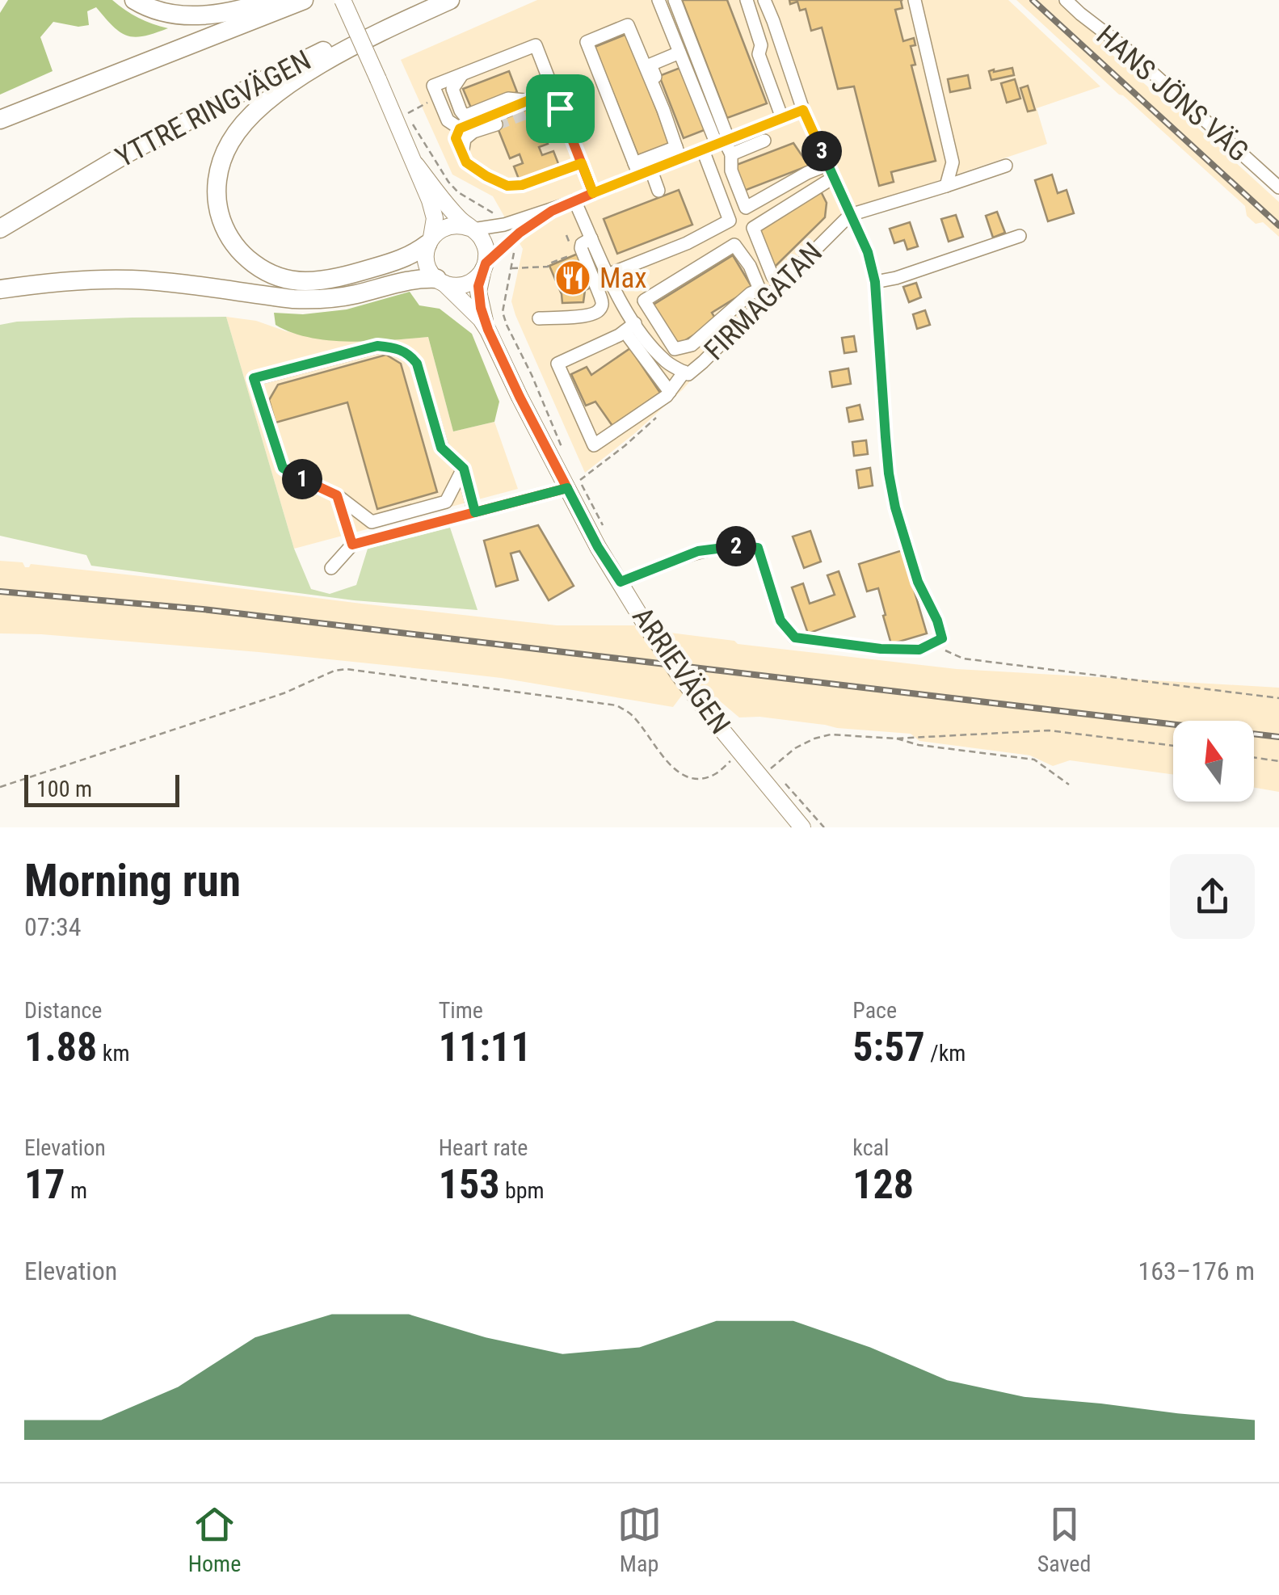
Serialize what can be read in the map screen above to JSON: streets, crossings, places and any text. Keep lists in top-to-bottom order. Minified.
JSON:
{"streets":{"highway":["YTTRE RINGVÄGEN"],"main road":["ARRIEVÄGEN"],"street":["HANS JÖNS VÄG","FIRMAGATAN"]},"places":{"restaurant":["Max"]},"scale_bar":"100 m","north":"top","page":{"pins":["3","1","2"],"scale":"100 m","heading":["Morning run","07:34"],"stats":[["Distance","1.88 km"],["Time","11:11"],["Pace","5:57 /km"],["Elevation","17 m"],["Heart rate","153 bpm"],["kcal","128"]],"chart":["Elevation","163–176 m"],"tabs":["Home","Map","Saved"]}}
